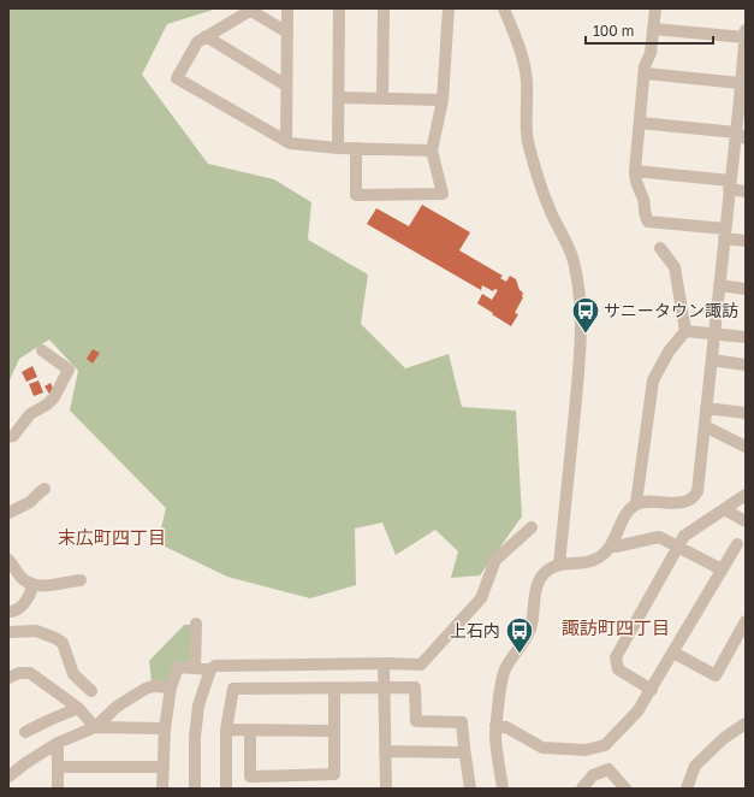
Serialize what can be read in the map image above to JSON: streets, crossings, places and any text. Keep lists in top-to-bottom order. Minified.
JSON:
{"districts":["末広町四丁目","諏訪町四丁目"],"places":{"bus stop":["サニータウン諏訪","上石内"]},"scale_bar":"100 m"}
